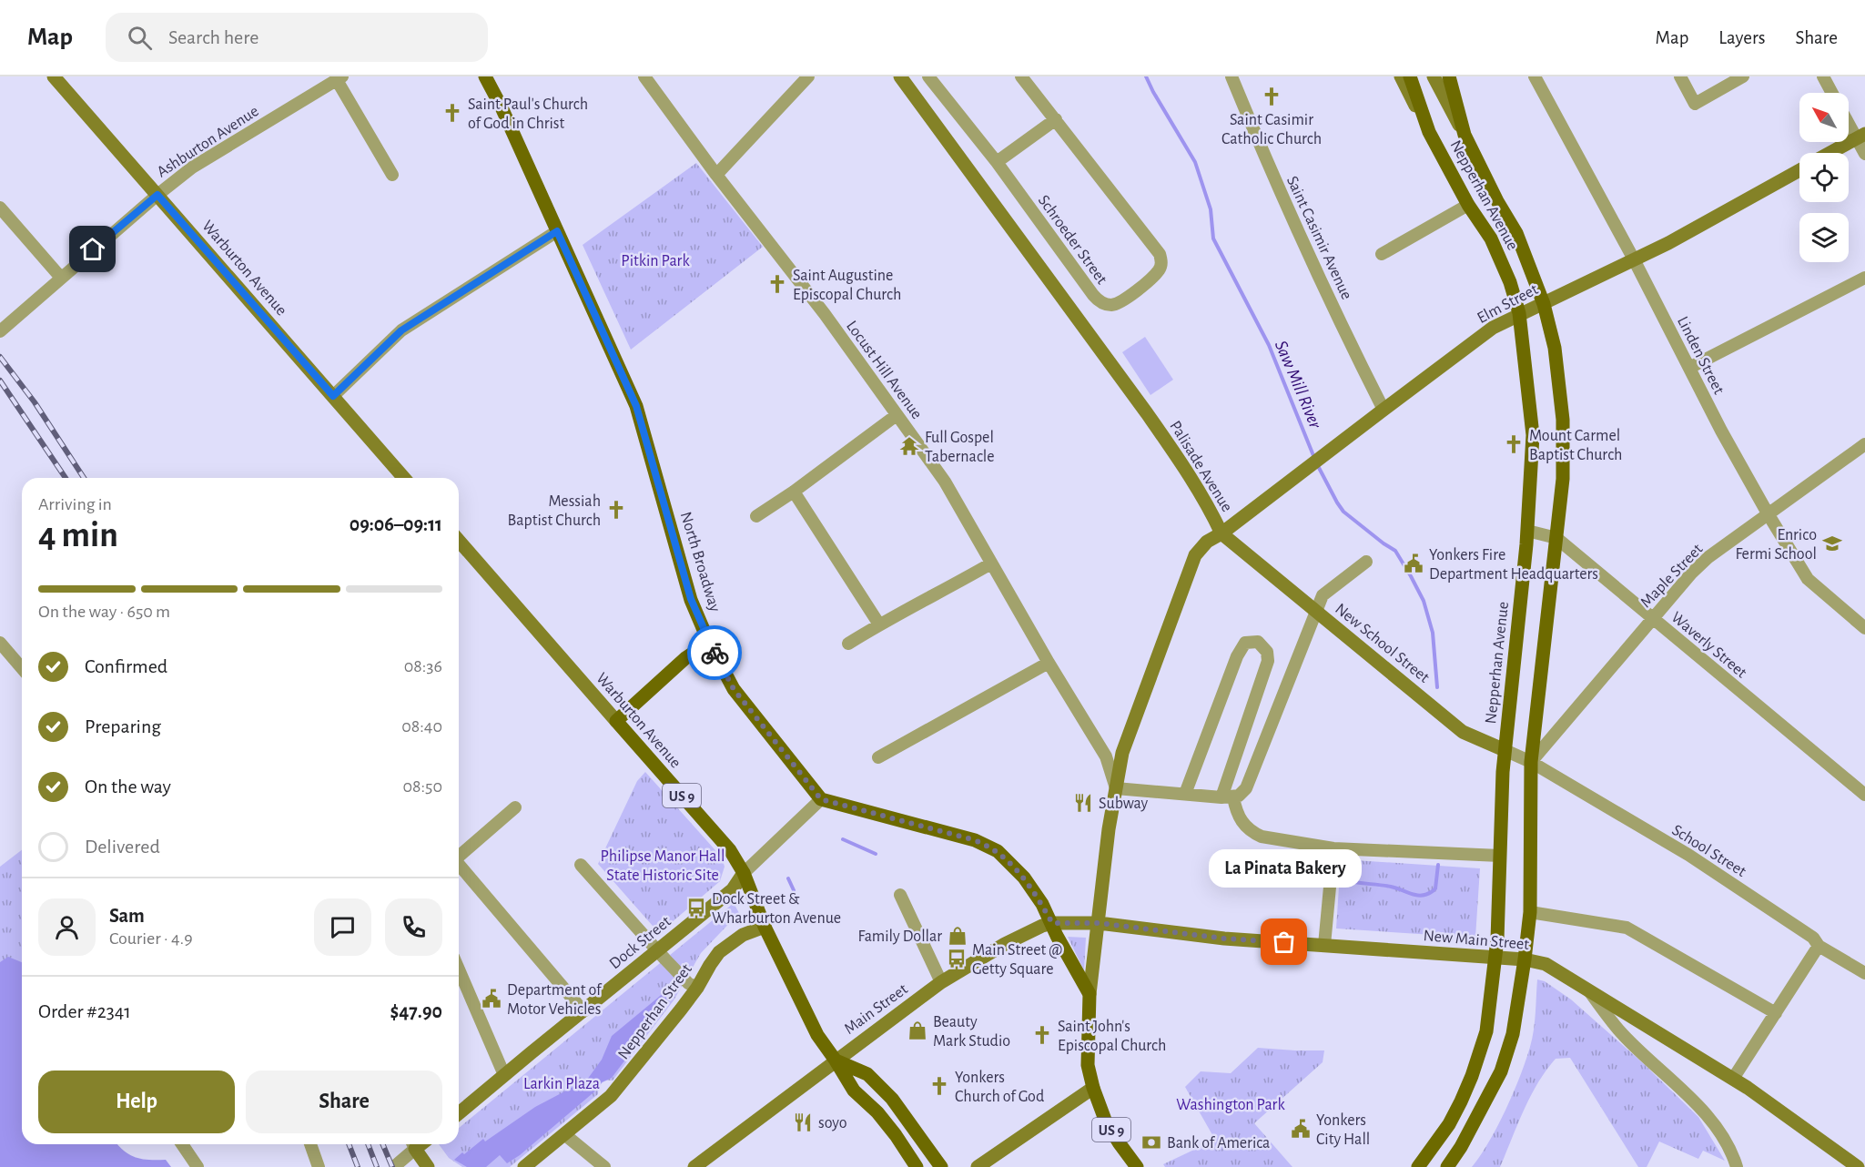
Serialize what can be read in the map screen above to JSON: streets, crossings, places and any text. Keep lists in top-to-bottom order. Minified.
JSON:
{"streets":{"main road":["Nepperhan Avenue","Warburton Avenue","North Broadway","US 9"],"street":["Ashburton Avenue","Saint Casimir Avenue","Schroeder Street","Elm Street","Linden Street","Locust Hill Avenue","Palisade Avenue","Maple Street","New School Street","Waverly Street","School Street","New Main Street","Dock Street","Main Street","Nepperhan Street"]},"crossings":[["Ashburton Avenue","Warburton Avenue"],["Nepperhan Avenue","Elm Street"],["Nepperhan Avenue","Maple Street"],["Nepperhan Avenue","New School Street"],["Nepperhan Avenue","Waverly Street"],["Nepperhan Avenue","School Street"],["Nepperhan Avenue","New Main Street"],["Saint Casimir Avenue","Elm Street"],["Warburton Avenue","US 9"],["Warburton Avenue","Dock Street"],["Warburton Avenue","Main Street"],["Warburton Avenue","Nepperhan Street"],["Elm Street","Linden Street"],["Elm Street","Palisade Avenue"],["Elm Street","New School Street"],["Linden Street","Maple Street"],["Locust Hill Avenue","Palisade Avenue"],["Palisade Avenue","New School Street"],["Palisade Avenue","US 9"],["Palisade Avenue","New Main Street"],["Palisade Avenue","Main Street"],["Maple Street","New School Street"],["Maple Street","Waverly Street"],["Maple Street","School Street"],["New School Street","School Street"],["US 9","Main Street"],["New Main Street","Main Street"]],"water":["Saw Mill River"],"parks":["Pitkin Park","Philipse Manor Hall State Historic Site","Larkin Plaza","Washington Park"],"places":{"church":["Saint Casimir Catholic Church","Saint Paul's Church of God in Christ","Saint Augustine Episcopal Church","Mount Carmel Baptist Church","Messiah Baptist Church","Saint John's Episcopal Church","Yonkers Church of God"],"temple":["Full Gospel Tabernacle"],"school or university":["Enrico Fermi School"],"public building":["Yonkers Fire Department Headquarters","Department of Motor Vehicles","Yonkers City Hall"],"restaurant":["Subway","soyo"],"bus stop":["Dock Street & Wharburton Avenue","Main Street @ Getty Square"],"shop":["Family Dollar","Beauty Mark Studio"],"other":["La Pinata Bakery"],"bank":["Bank of America"]},"north":"top left","page":{"header":"Map","search":"Search here","nav":["Map","Layers","Share"],"heading":["4 min","Arriving in","09:06–09:11"],"panel":["Sam","Courier · 4.9","Order #2341","$47.90"],"bar":"On the way · 650 m","list":[["Confirmed","08:36"],["Preparing","08:40"],["On the way","08:50"],"Delivered"],"bubble":"La Pinata Bakery","buttons":["Help","Share"]}}
